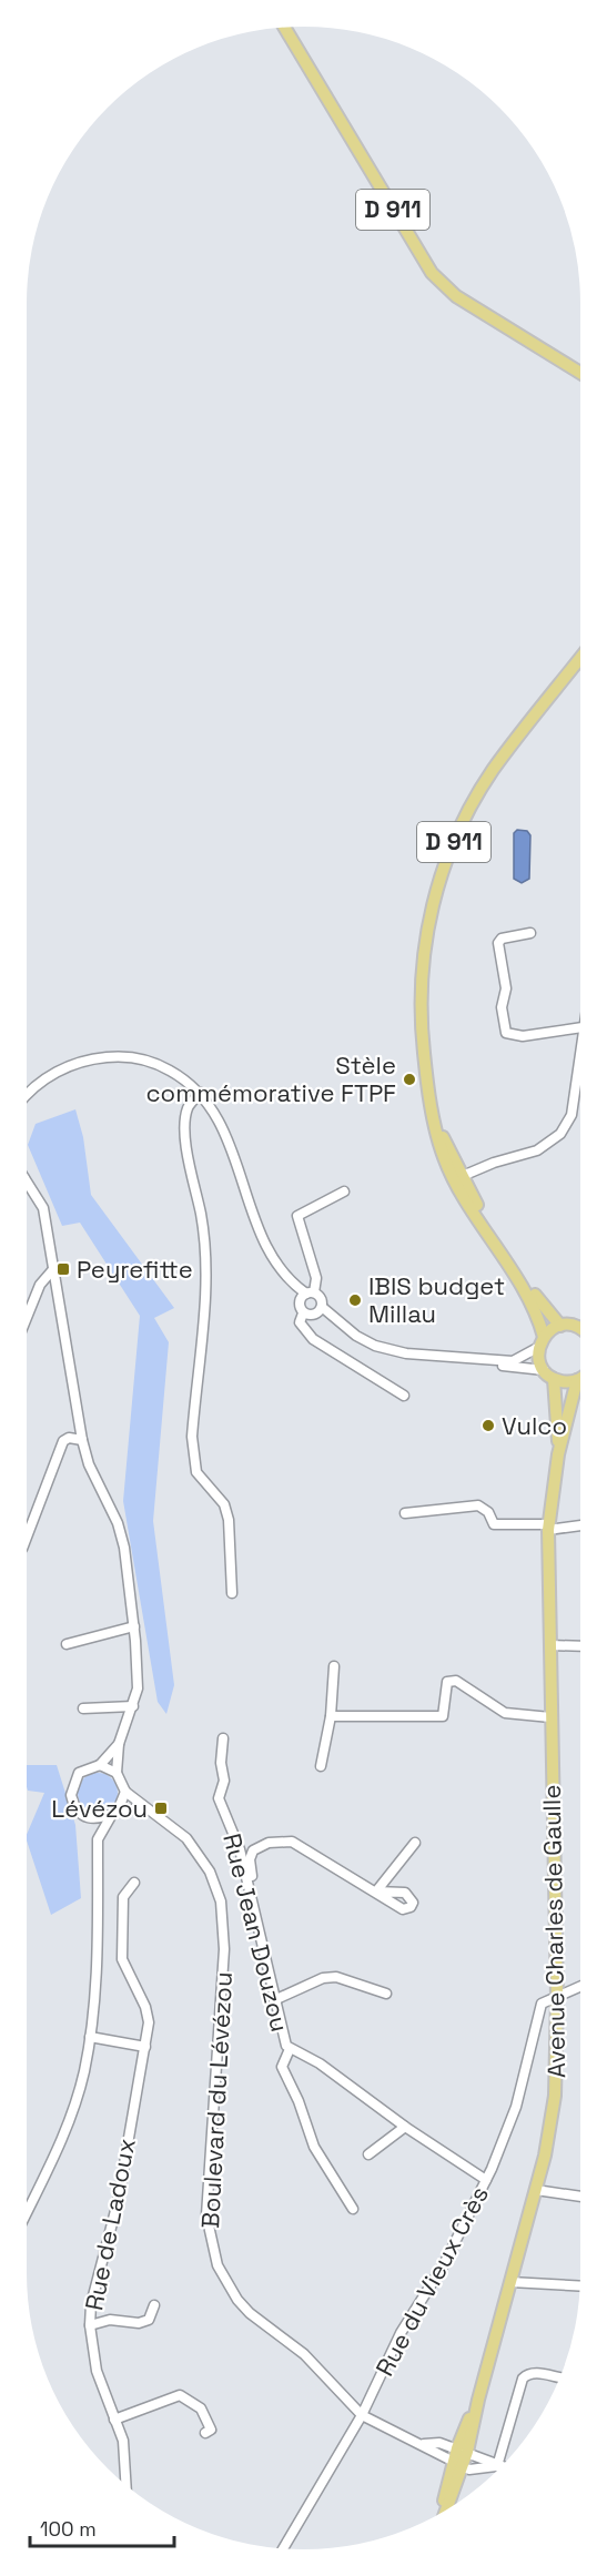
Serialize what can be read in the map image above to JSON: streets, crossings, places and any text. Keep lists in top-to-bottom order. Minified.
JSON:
{"streets":{"main road":["D 911","Avenue Charles de Gaulle"],"street":["Rue Jean Douzou","Boulevard du Lévézou","Rue de Ladoux","Rue du Vieux Crès"]},"crossings":[["Avenue Charles de Gaulle","Boulevard du Lévézou"],["Avenue Charles de Gaulle","Rue du Vieux Crès"],["Rue Jean Douzou","Rue du Vieux Crès"],["Boulevard du Lévézou","Rue du Vieux Crès"]],"places":{"other":["Stèle commémorative FTPF","IBIS budget Millau","Vulco"],"transit":["Peyrefitte","Lévézou"]},"scale_bar":"100 m"}
